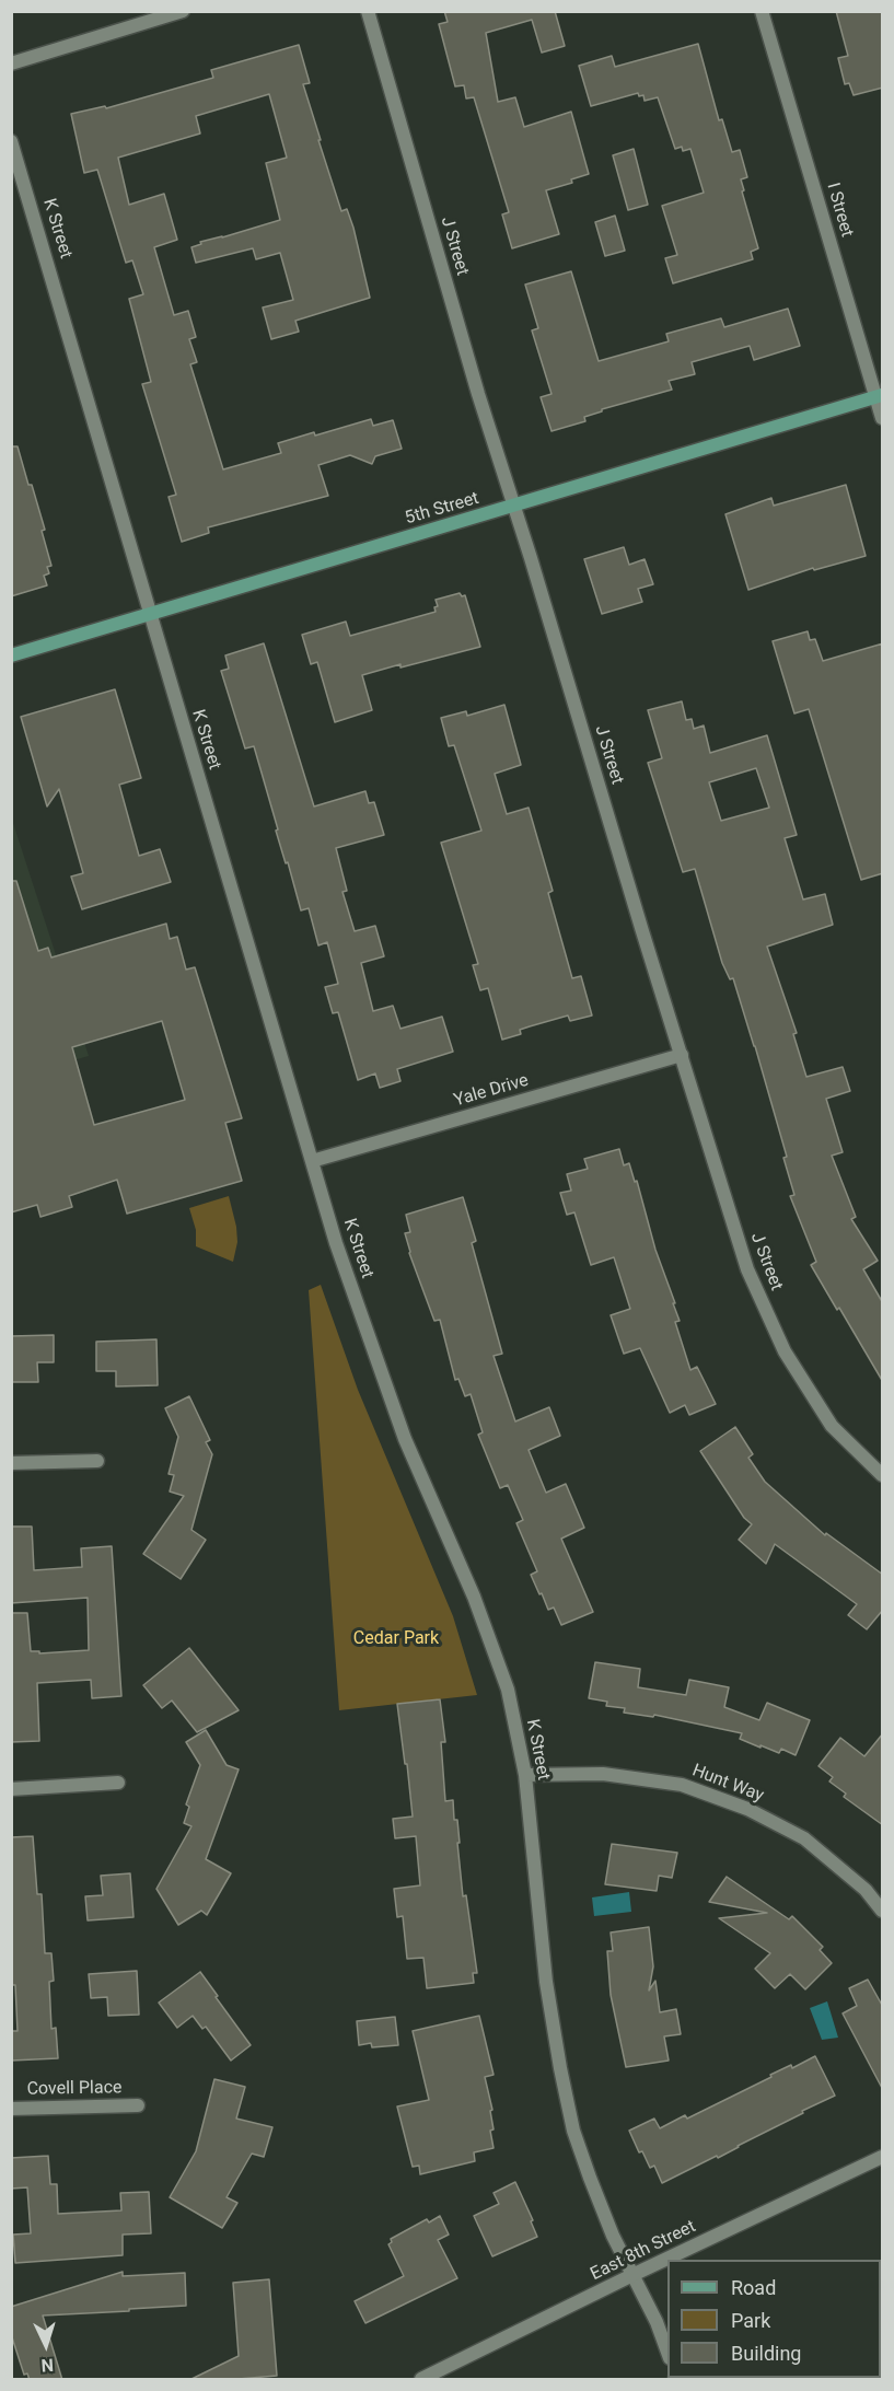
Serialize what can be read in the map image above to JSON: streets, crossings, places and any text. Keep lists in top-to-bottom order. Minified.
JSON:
{"streets":{"main road":["5th Street"],"street":["I Street","K Street","J Street","Yale Drive","Hunt Way","Covell Place","East 8th Street"]},"crossings":[["I Street","5th Street"],["K Street","5th Street"],["K Street","Yale Drive"],["K Street","Hunt Way"],["K Street","East 8th Street"],["J Street","5th Street"],["J Street","Yale Drive"]],"parks":["Cedar Park"],"legend":["Road","Park","Building"],"north":"bottom"}
